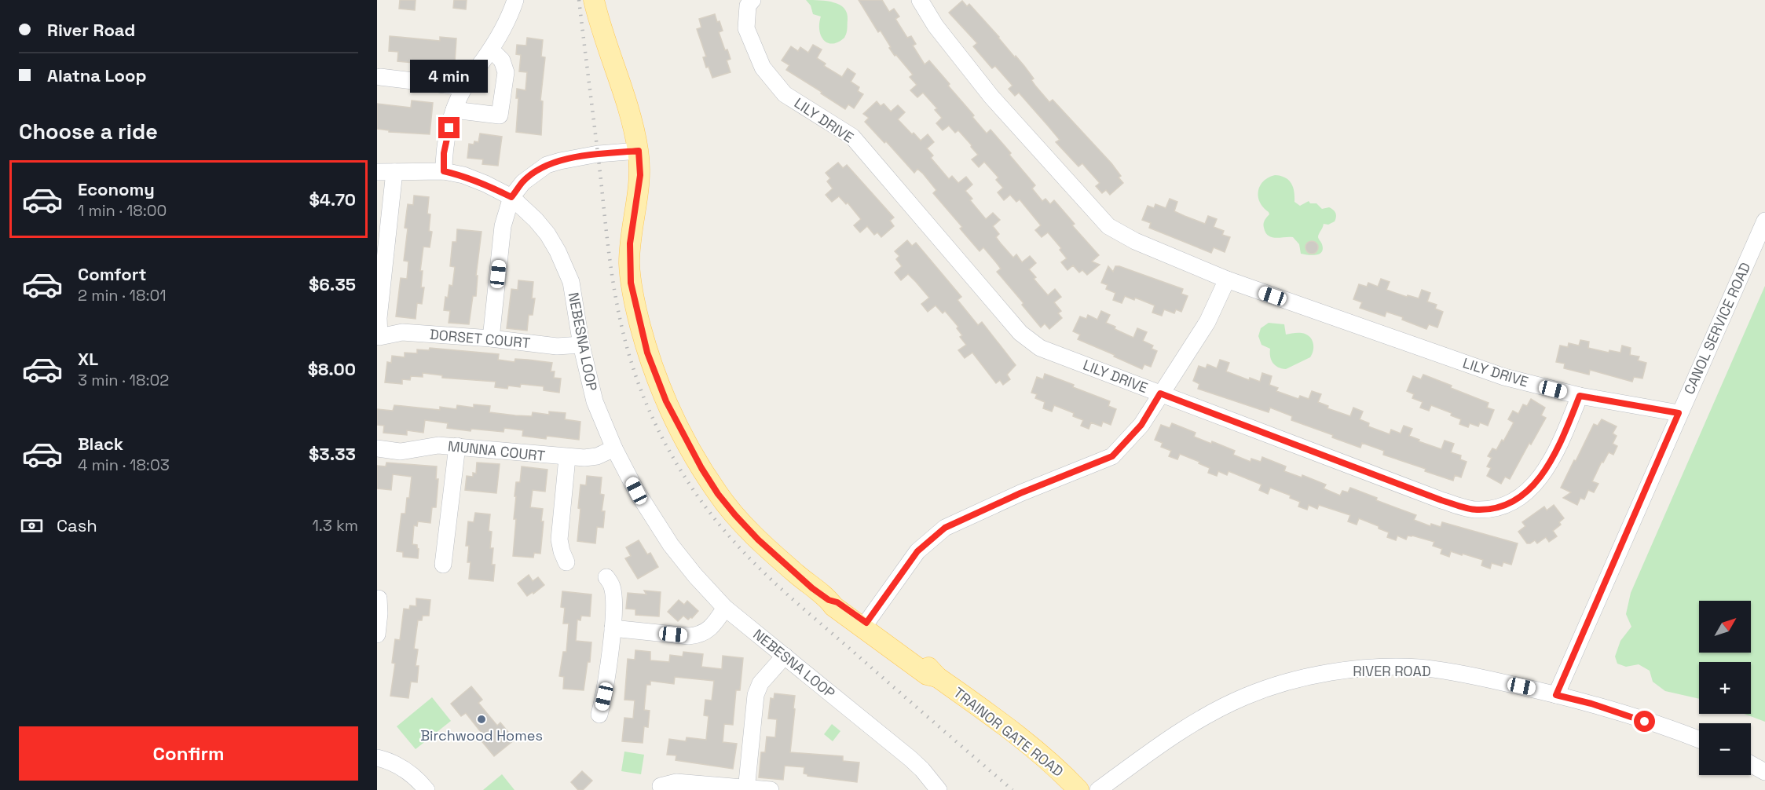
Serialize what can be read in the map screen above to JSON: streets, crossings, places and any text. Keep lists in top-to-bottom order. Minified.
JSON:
{"streets":{"main road":["TRAINOR GATE ROAD"],"street":["LILY DRIVE","CANOL SERVICE ROAD","DORSET COURT","NEBESNA LOOP","MUNNA COURT","RIVER ROAD"]},"crossings":[["LILY DRIVE","CANOL SERVICE ROAD"],["CANOL SERVICE ROAD","RIVER ROAD"],["DORSET COURT","NEBESNA LOOP"],["NEBESNA LOOP","MUNNA COURT"]],"places":["Birchwood Homes"],"north":"top right","page":{"banner":["River Road","Alatna Loop"],"bubble":"4 min","heading":"Choose a ride","list":[{"name":"Economy","note":"1 min · 18:00","value":"$4.70"},{"name":"Comfort","note":"2 min · 18:01","value":"$6.35"},{"name":"XL","note":"3 min · 18:02","value":"$8.00"},{"name":"Black","note":"4 min · 18:03","value":"$3.33"}],"pay":["Cash","1.3 km"],"map_buttons":["+","−"],"buttons":"Confirm"}}
